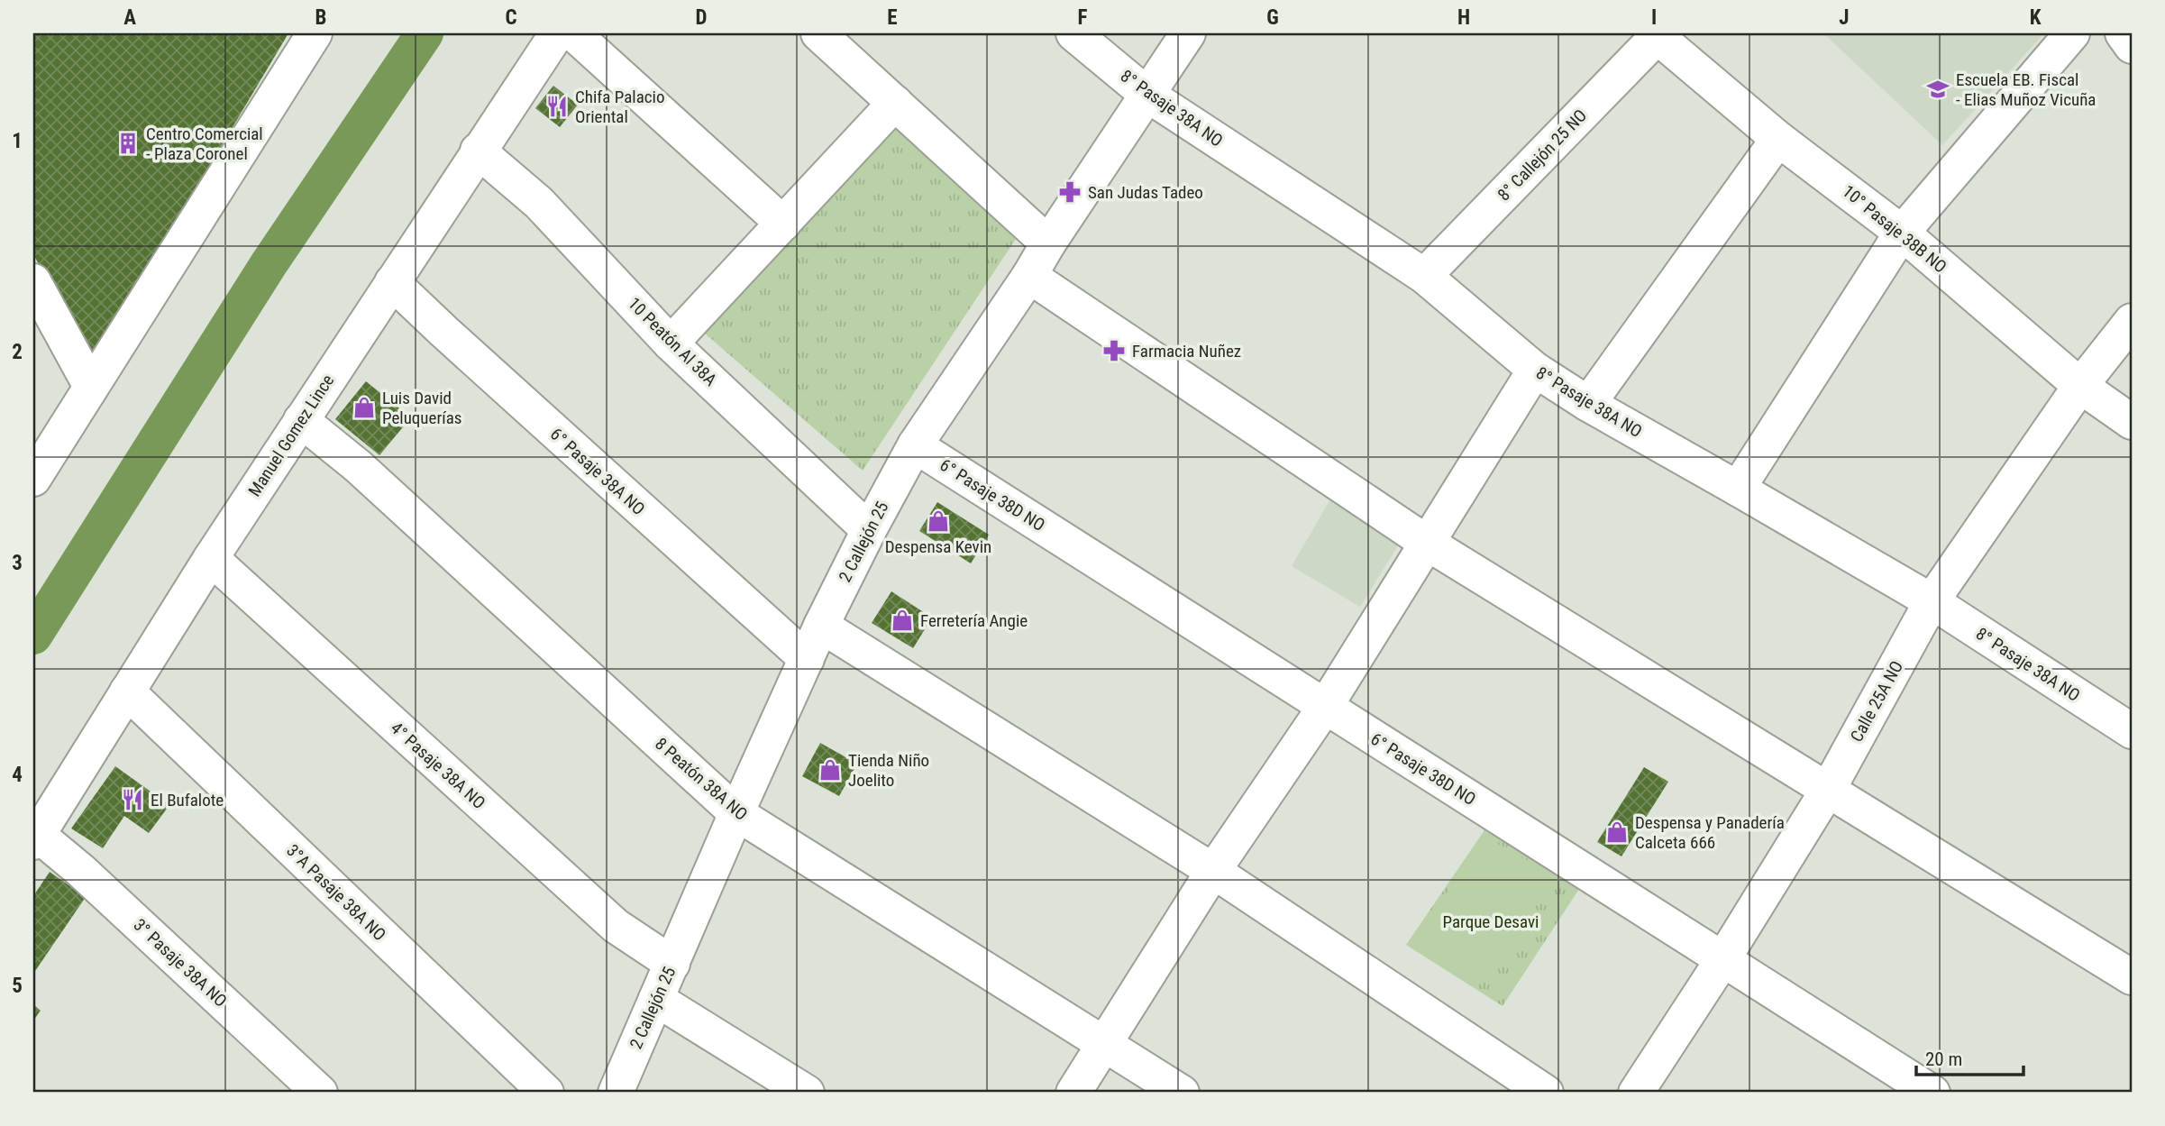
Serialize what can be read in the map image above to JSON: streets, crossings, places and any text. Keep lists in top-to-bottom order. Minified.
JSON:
{"streets":{"street":["8° Pasaje 38A NO","8° Callejón 25 NO","10° Pasaje 38B NO","10 Peatón Al 38A","Manuel Gomez Lince","6° Pasaje 38A NO","6° Pasaje 38D NO","2 Callejón 25","Calle 25A NO","4° Pasaje 38A NO","8 Peatón 38A NO","3°A Pasaje 38A NO","3° Pasaje 38A NO"]},"crossings":[["8° Pasaje 38A NO","8° Callejón 25 NO"],["8° Pasaje 38A NO","2 Callejón 25"],["8° Pasaje 38A NO","Calle 25A NO"],["8° Callejón 25 NO","10° Pasaje 38B NO"],["10° Pasaje 38B NO","Calle 25A NO"],["10 Peatón Al 38A","Manuel Gomez Lince"],["10 Peatón Al 38A","2 Callejón 25"],["Manuel Gomez Lince","6° Pasaje 38A NO"],["Manuel Gomez Lince","4° Pasaje 38A NO"],["Manuel Gomez Lince","8 Peatón 38A NO"],["Manuel Gomez Lince","3°A Pasaje 38A NO"],["Manuel Gomez Lince","3° Pasaje 38A NO"],["6° Pasaje 38A NO","2 Callejón 25"],["6° Pasaje 38D NO","2 Callejón 25"],["6° Pasaje 38D NO","Calle 25A NO"],["2 Callejón 25","4° Pasaje 38A NO"],["2 Callejón 25","8 Peatón 38A NO"]],"parks":["Parque Desavi"],"places":{"school or university":["Escuela EB. Fiscal - Elias Muñoz Vicuña"],"restaurant":["Chifa Palacio Oriental","El Bufalote"],"building":["Centro Comercial - Plaza Coronel"],"pharmacy":["San Judas Tadeo","Farmacia Nuñez"],"shop":["Luis David Peluquerías","Despensa Kevin","Ferretería Angie","Tienda Niño Joelito","Despensa y Panadería Calceta 666"]},"scale_bar":"20 m","grid":{"columns":["A","B","C","D","E","F","G","H","I","J","K"],"rows":["1","2","3","4","5"]}}
